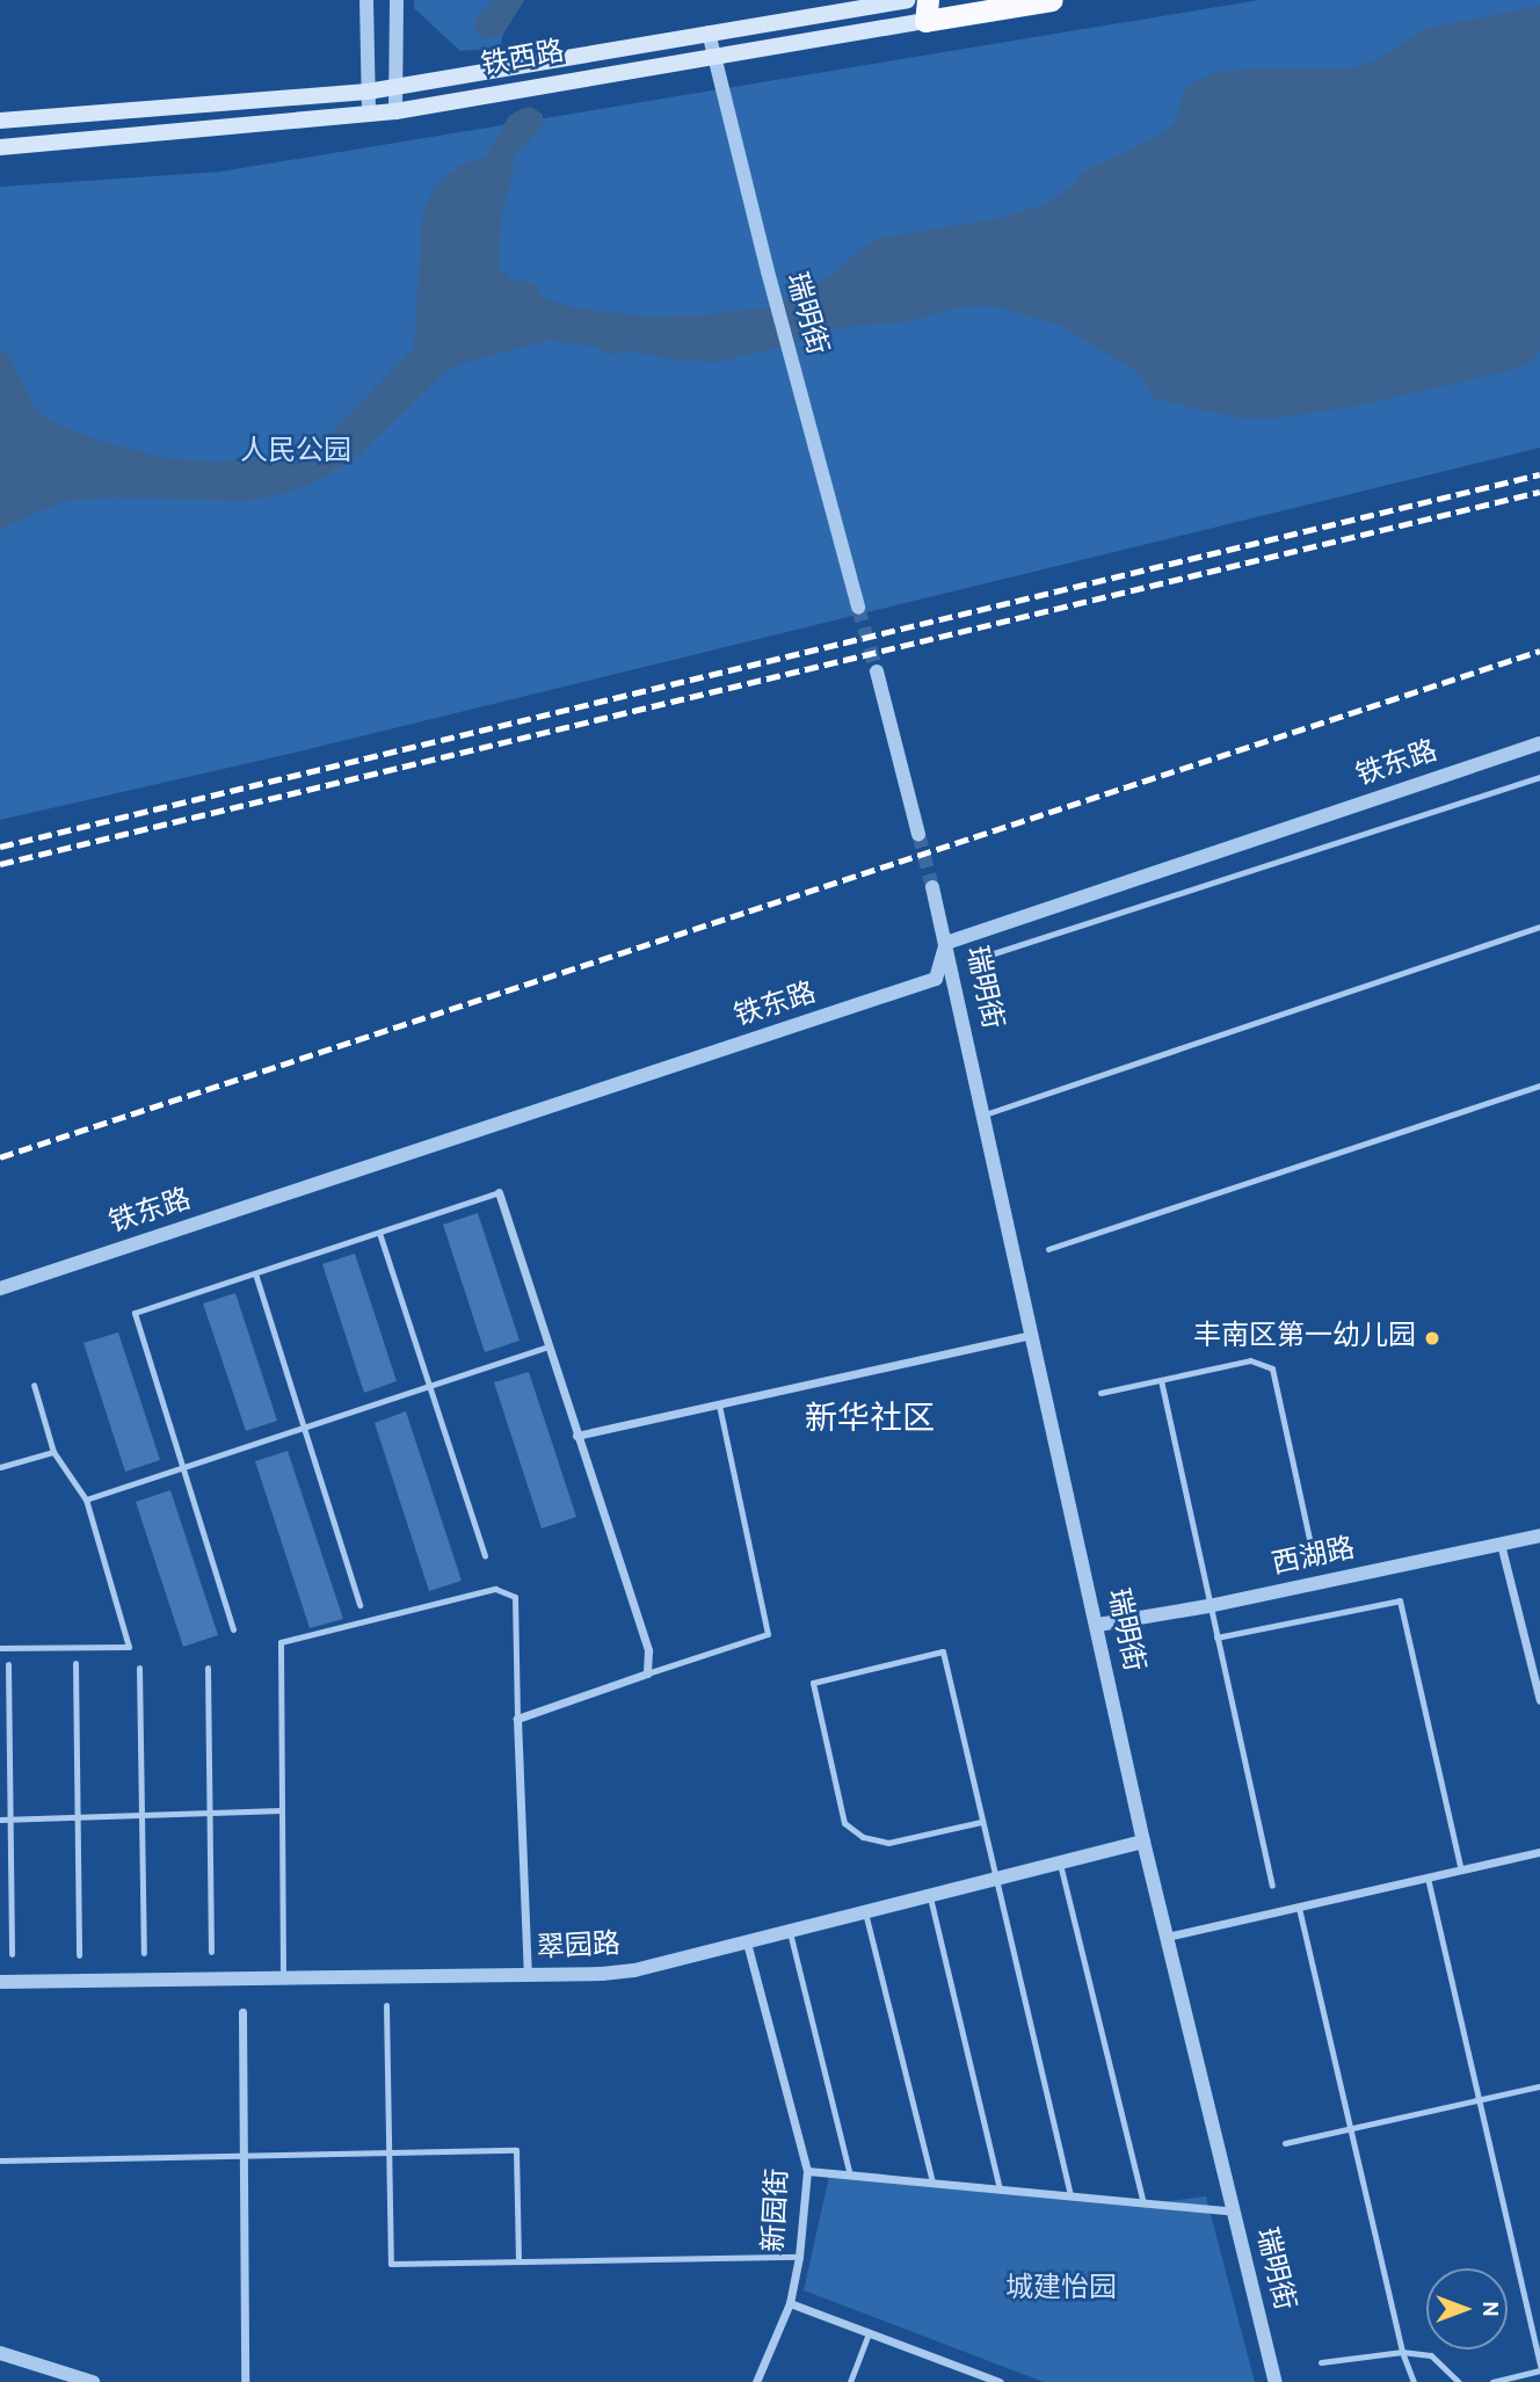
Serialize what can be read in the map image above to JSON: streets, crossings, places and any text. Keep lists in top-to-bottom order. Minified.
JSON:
{"streets":{"highway":["铁西路"],"street":["瑞明街","铁东路","西湖路","翠园路","新园街"]},"crossings":[["铁西路","瑞明街"],["瑞明街","铁东路"],["瑞明街","西湖路"],["瑞明街","翠园路"],["翠园路","新园街"]],"districts":["新华社区"],"parks":["人民公园","城建怡园"],"places":["丰南区第一幼儿园"],"north":"right"}
